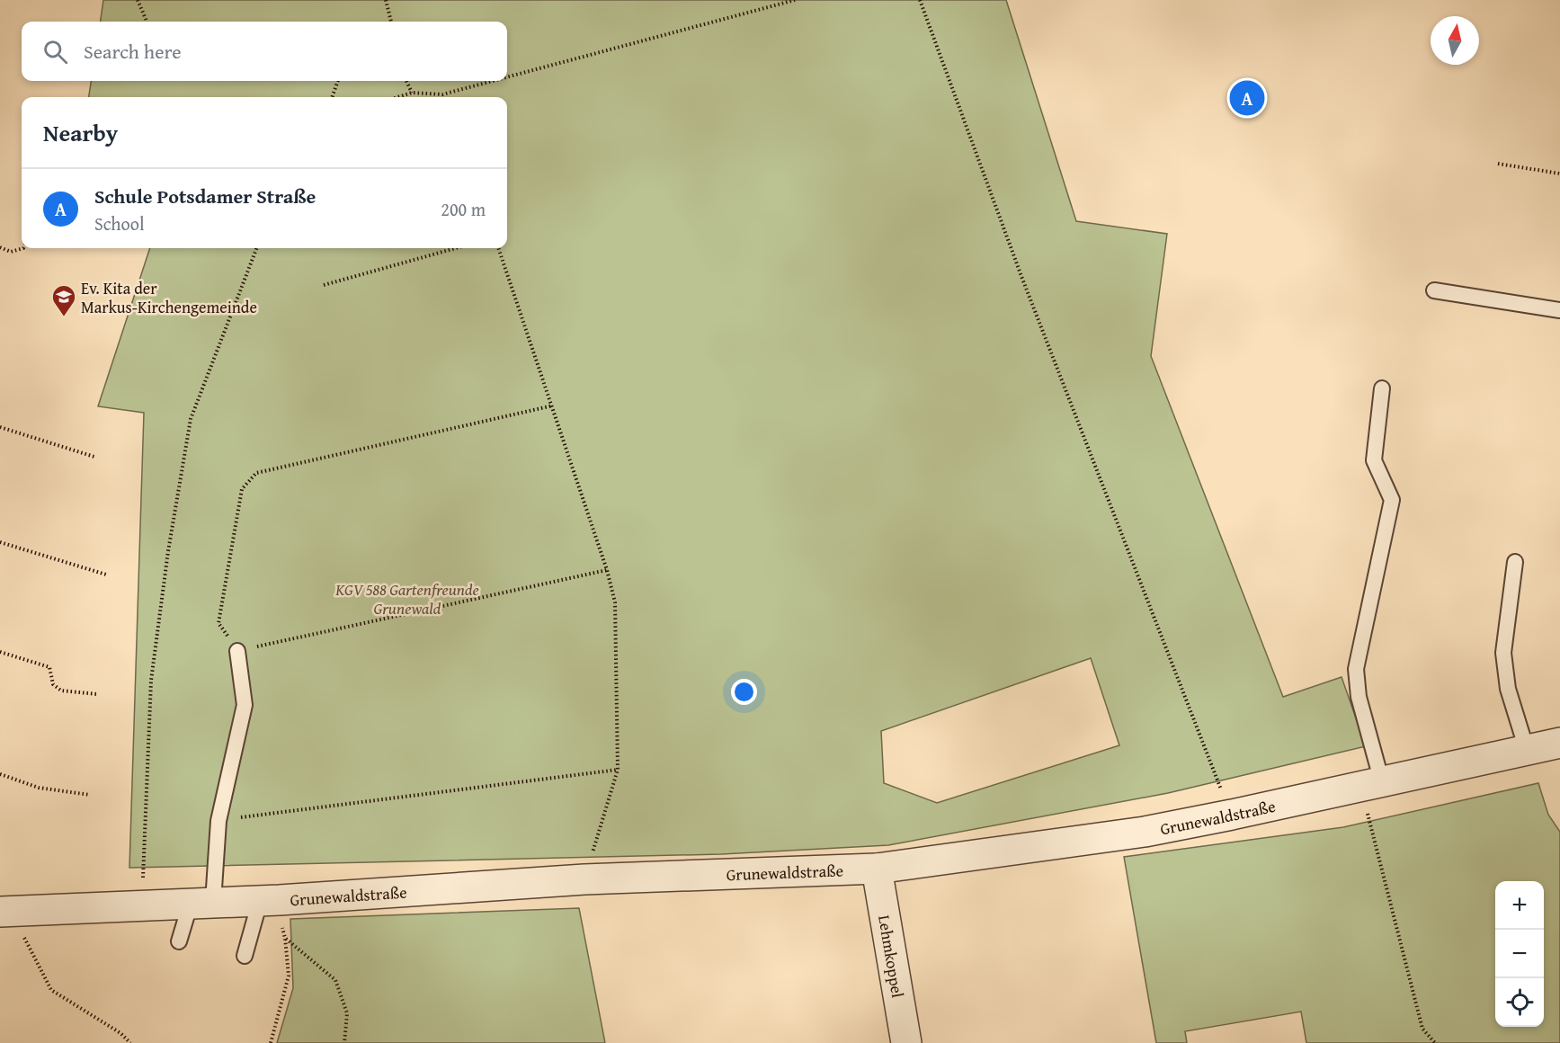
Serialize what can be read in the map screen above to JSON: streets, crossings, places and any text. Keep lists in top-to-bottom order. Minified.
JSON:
{"streets":{"street":["Grunewaldstraße","Lehmkoppel"]},"crossings":[["Grunewaldstraße","Lehmkoppel"]],"parks":["KGV 588 Gartenfreunde Grunewald"],"places":{"school or university":["Ev. Kita der Markus-Kirchengemeinde"]},"north":"top","page":{"search":"Search here","pins":"A","heading":"Nearby","list":[{"mark":"A","name":"Schule Potsdamer Straße","note":"School","value":"200 m"}],"map_buttons":["+","−"]}}
